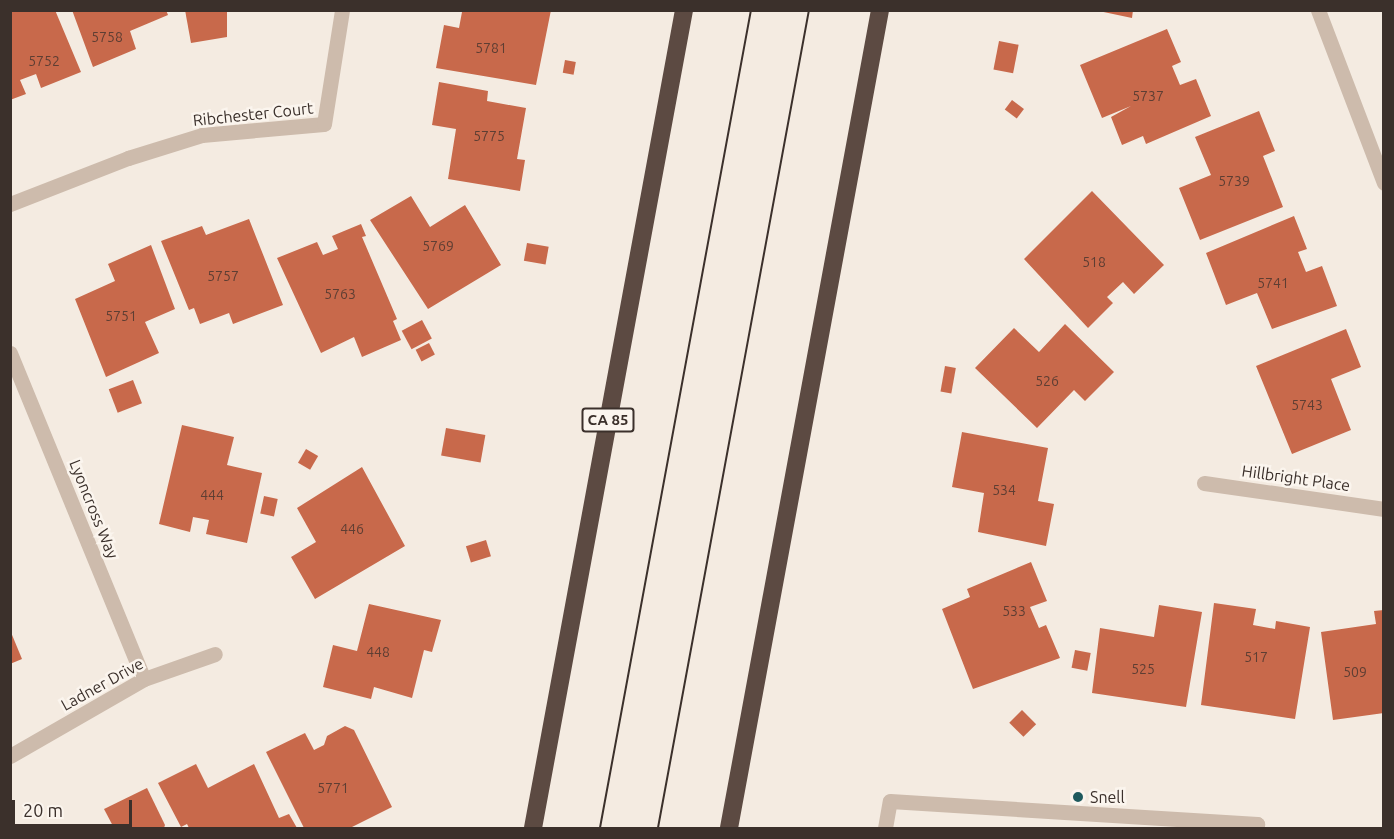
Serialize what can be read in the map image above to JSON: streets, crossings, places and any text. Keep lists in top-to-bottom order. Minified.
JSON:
{"streets":{"highway":["CA 85"],"street":["Ribchester Court","Hillbright Place","Lyoncross Way","Ladner Drive"]},"crossings":[["Lyoncross Way","Ladner Drive"]],"places":["Snell"],"house_numbers":["5758","5781","5752","5737","5775","5739","5769","518","5757","5741","5763","5751","526","5743","534","444","446","533","448","517","525","509","5771"],"scale_bar":"20 m"}
